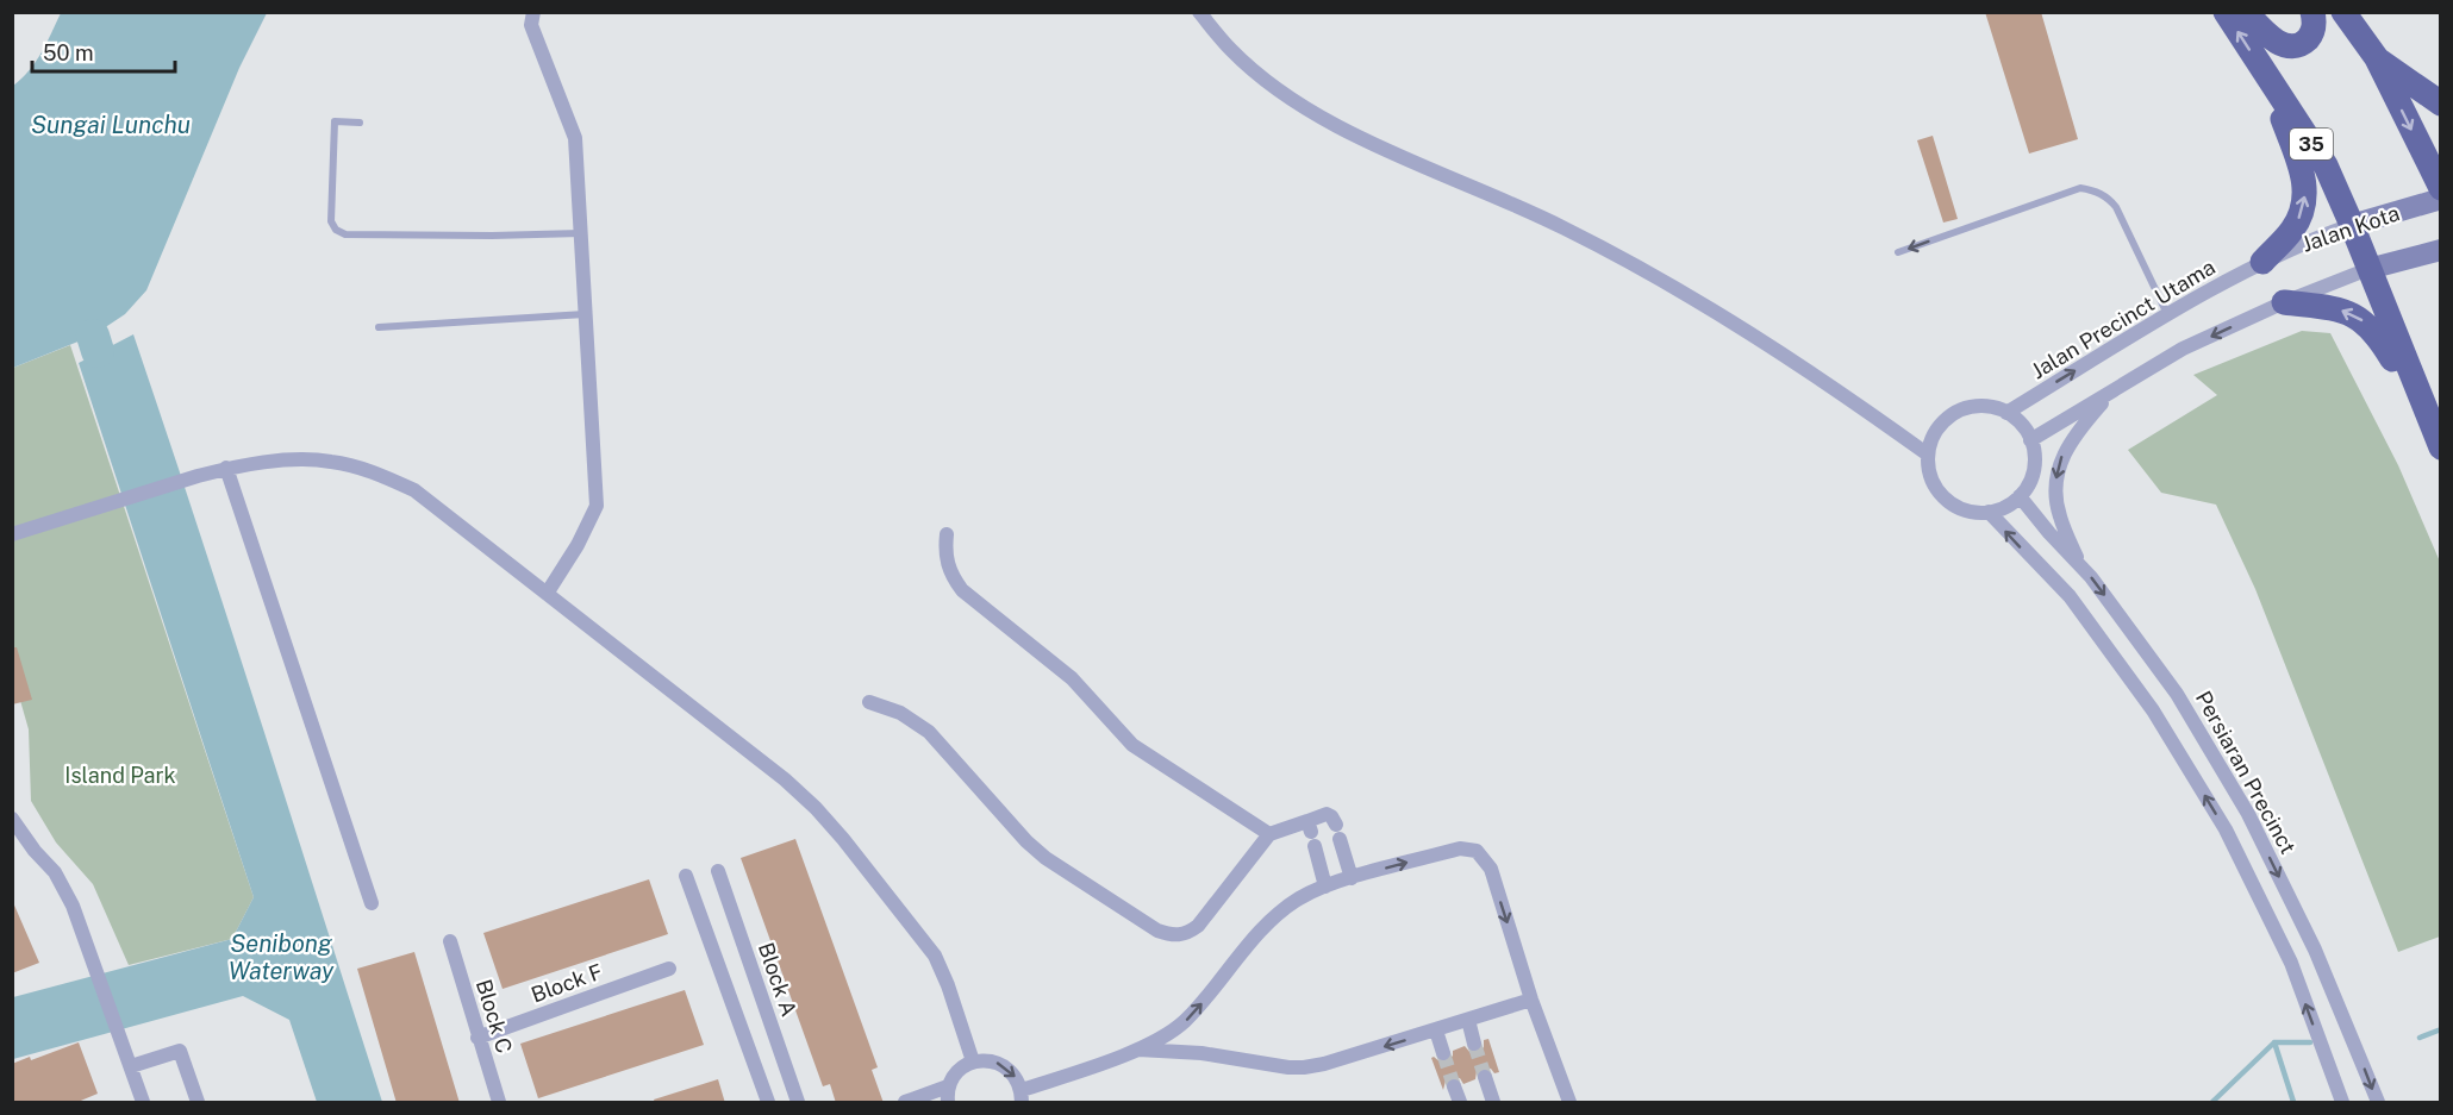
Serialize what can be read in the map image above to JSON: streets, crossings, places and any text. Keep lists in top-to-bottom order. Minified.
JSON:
{"streets":{"highway":["35"],"main road":["Jalan Kota"],"street":["Jalan Precinct Utama","Persiaran Precinct","Block A","Block F","Block C"]},"crossings":[["35","Jalan Kota"],["Jalan Kota","Jalan Precinct Utama"],["Jalan Precinct Utama","Persiaran Precinct"],["Block F","Block C"]],"water":["Sungai Lunchu","Senibong Waterway"],"parks":["Island Park"],"scale_bar":"50 m"}
